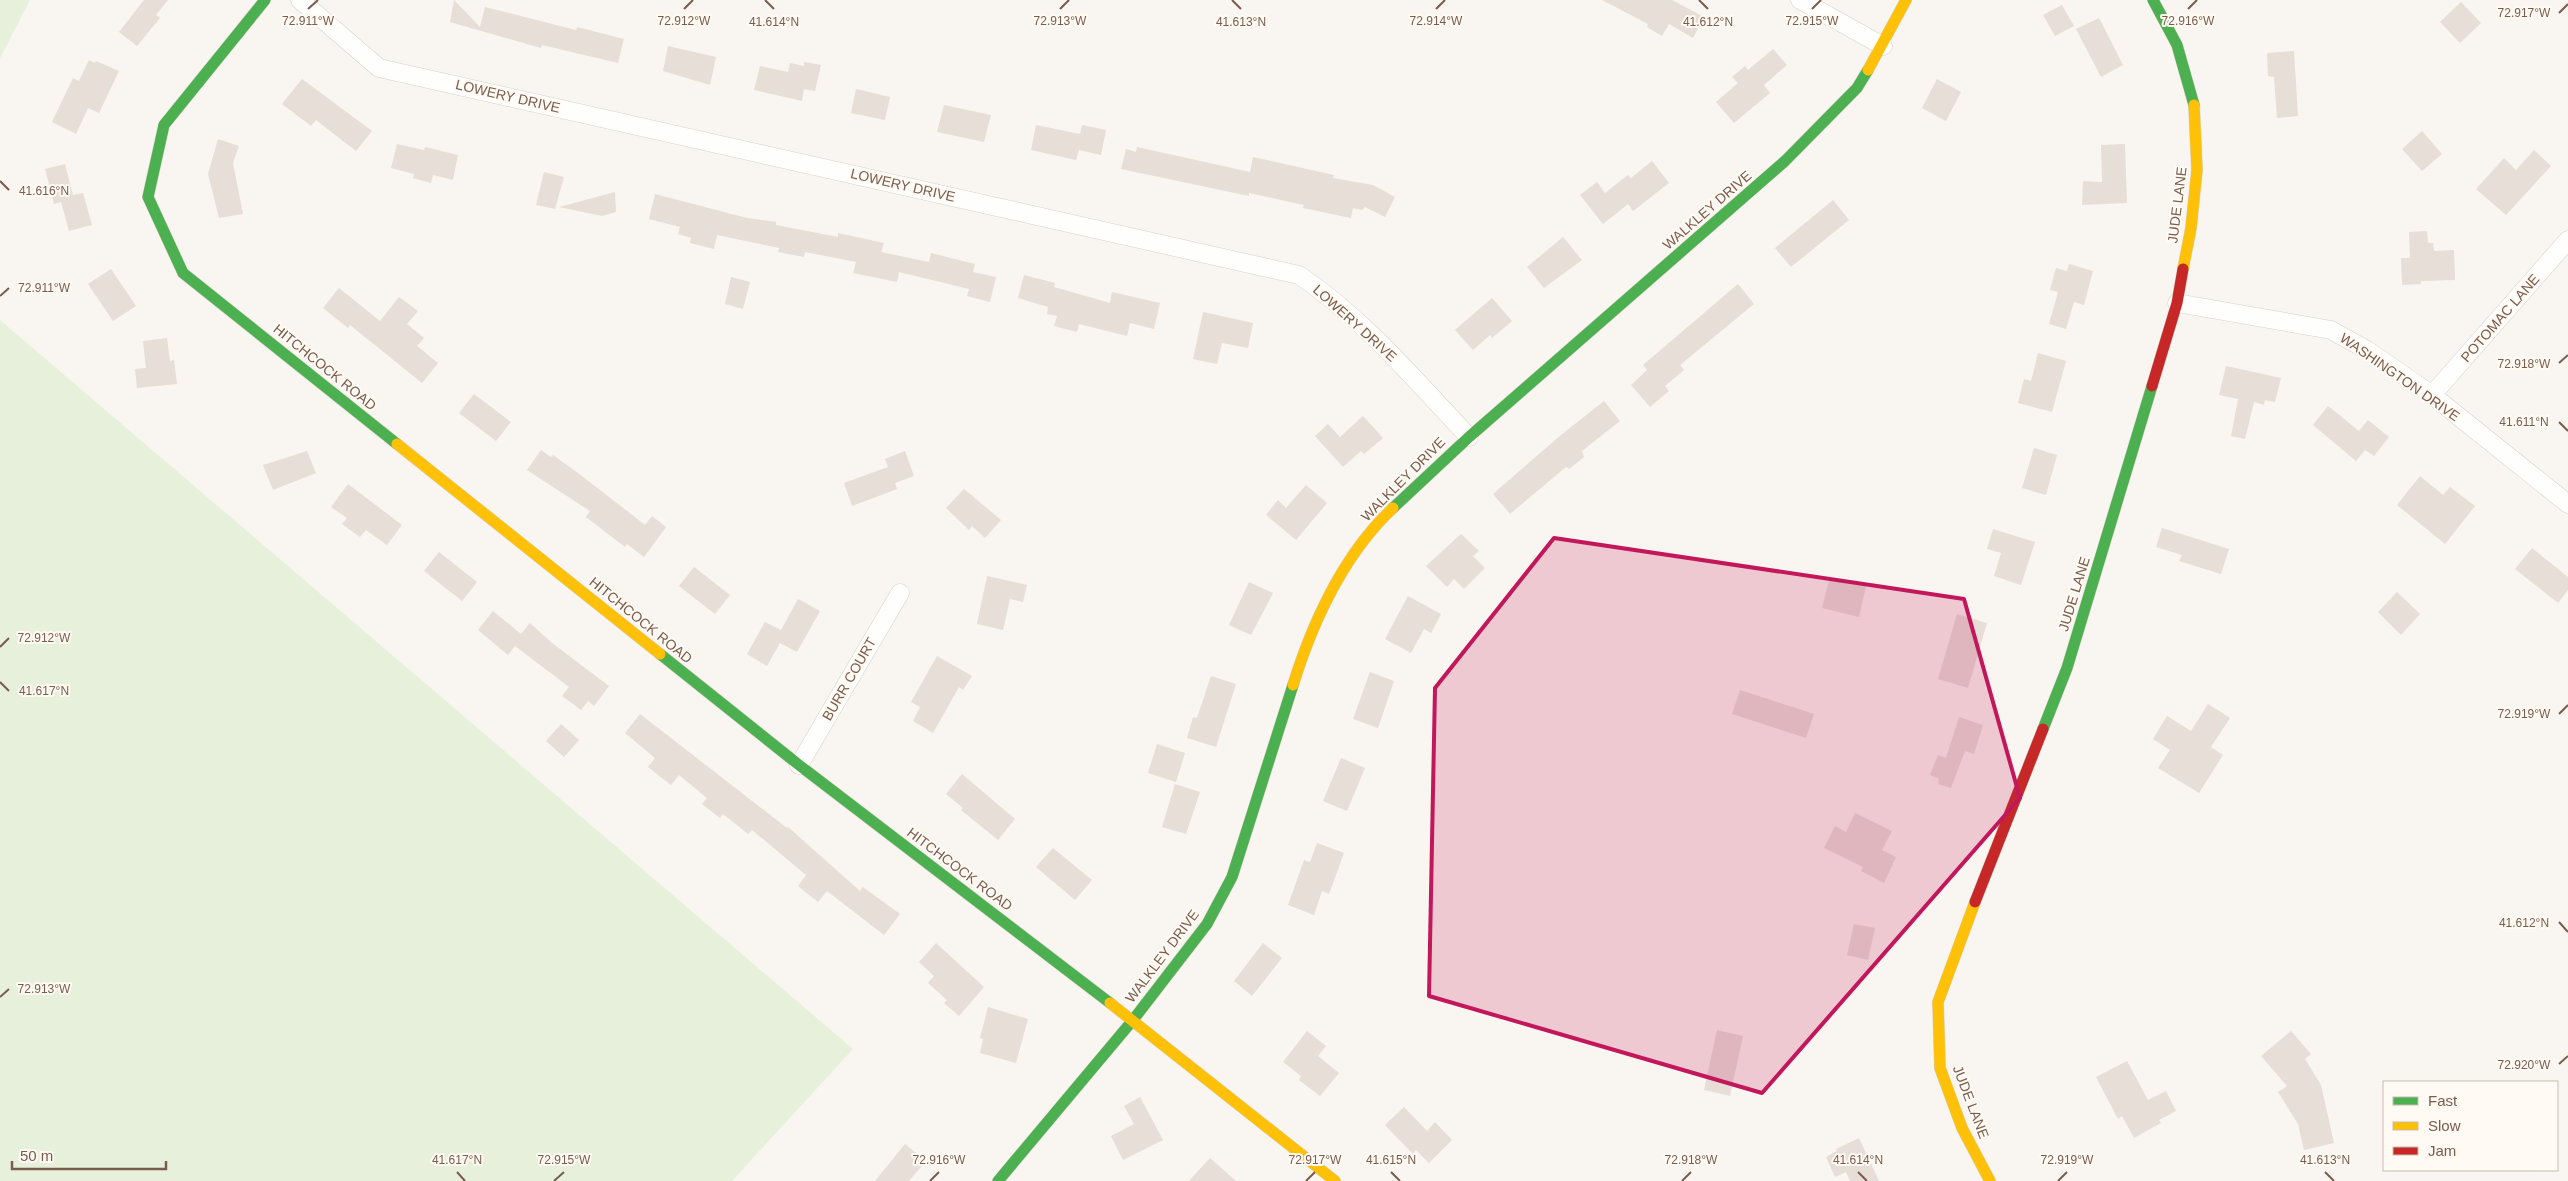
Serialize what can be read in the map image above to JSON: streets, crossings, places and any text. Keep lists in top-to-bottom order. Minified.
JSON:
{"streets":{"street":["LOWERY DRIVE","JUDE LANE","WALKLEY DRIVE","POTOMAC LANE","HITCHCOCK ROAD","WASHINGTON DRIVE","BURR COURT"]},"crossings":[["LOWERY DRIVE","WALKLEY DRIVE"],["JUDE LANE","WASHINGTON DRIVE"],["WALKLEY DRIVE","HITCHCOCK ROAD"],["POTOMAC LANE","WASHINGTON DRIVE"],["HITCHCOCK ROAD","BURR COURT"]],"legend":["Fast","Slow","Jam"],"scale_bar":"50 m","coordinates":["72.917°W","72.911°W","72.912°W","72.913°W","72.914°W","72.915°W","72.916°W","41.614°N","41.613°N","41.612°N","41.616°N","72.918°W","41.611°N","41.617°N","72.919°W","72.920°W","41.615°N"]}
